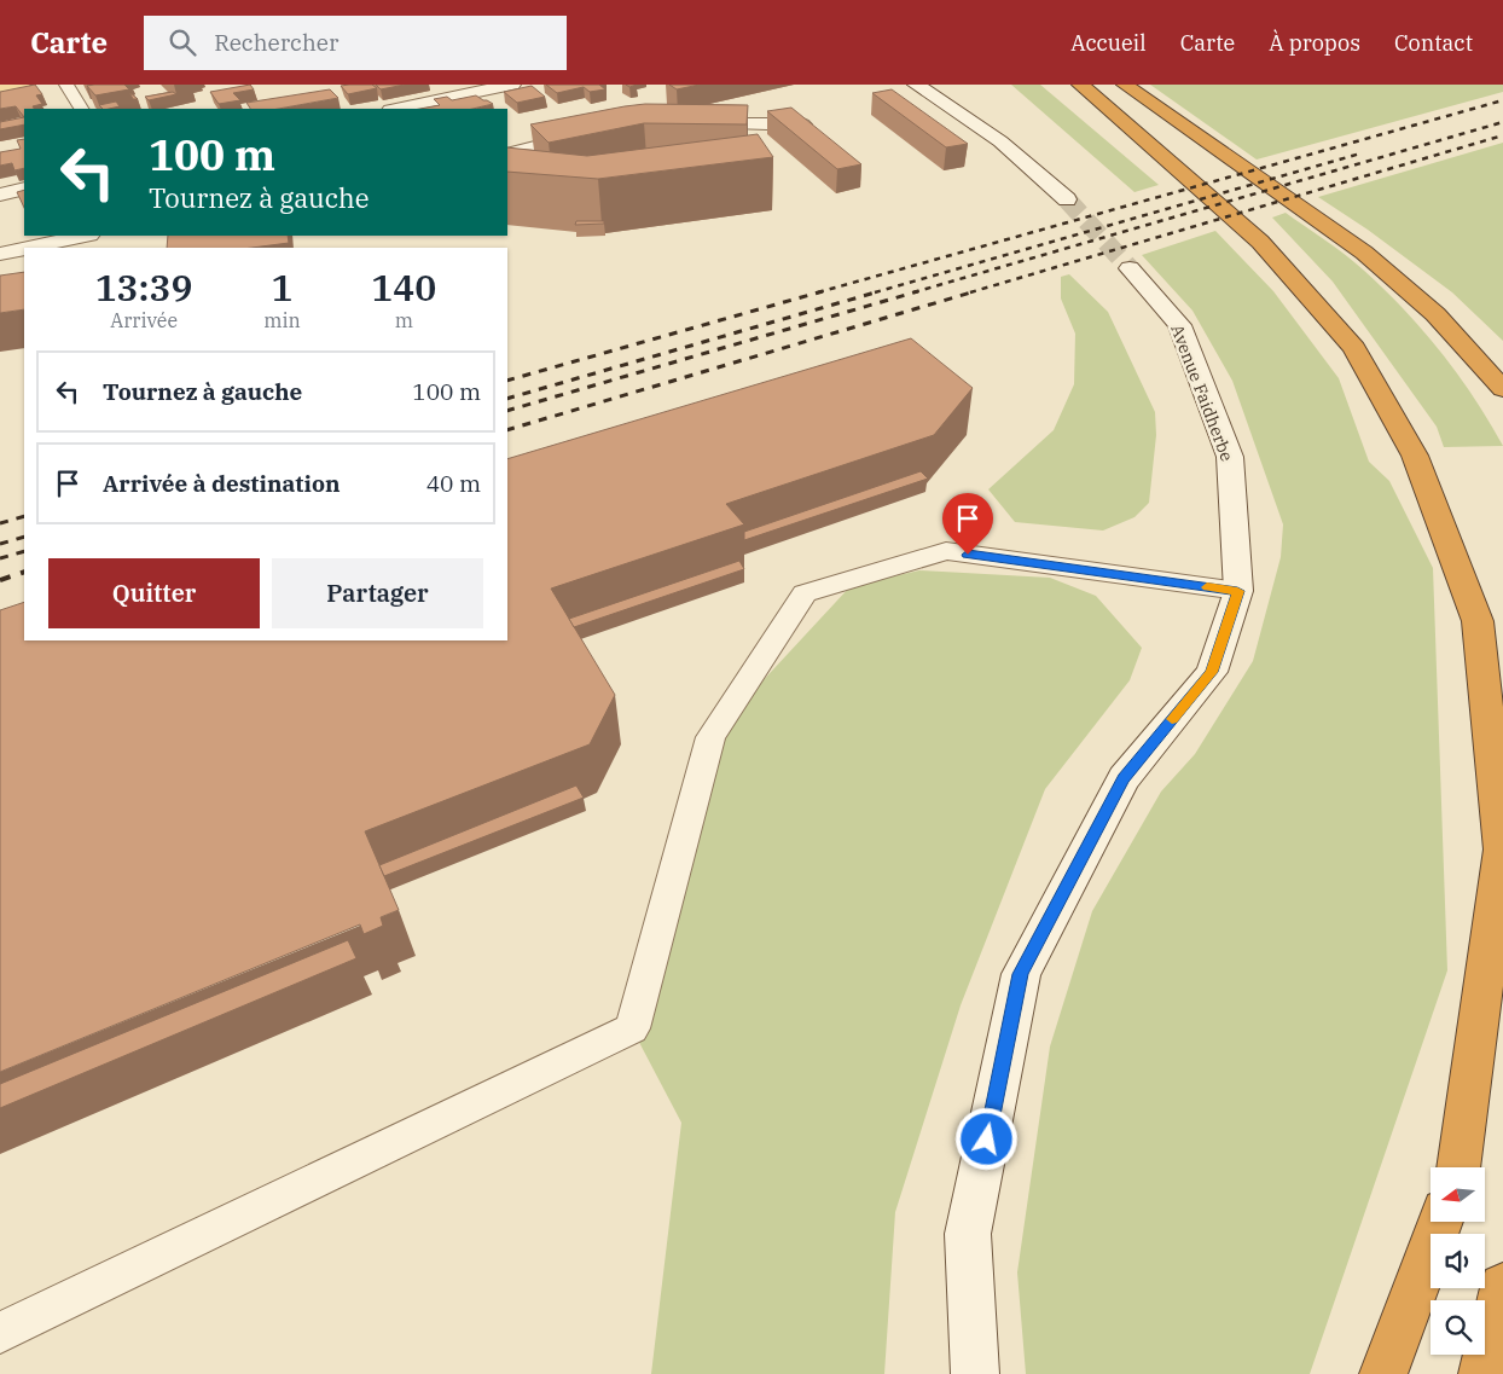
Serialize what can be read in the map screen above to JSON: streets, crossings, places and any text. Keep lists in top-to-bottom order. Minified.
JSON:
{"streets":{"street":["Avenue Faidherbe"]},"north":"left","page":{"header":"Carte","search":"Rechercher","nav":["Accueil","Carte","À propos","Contact"],"turn":["100 m","Tournez à gauche"],"eta":["13:39","Arrivée","1","min","140","m"],"list":[{"name":"Tournez à gauche","value":"100 m"},{"name":"Arrivée à destination","value":"40 m"}],"buttons":["Quitter","Partager"]}}
